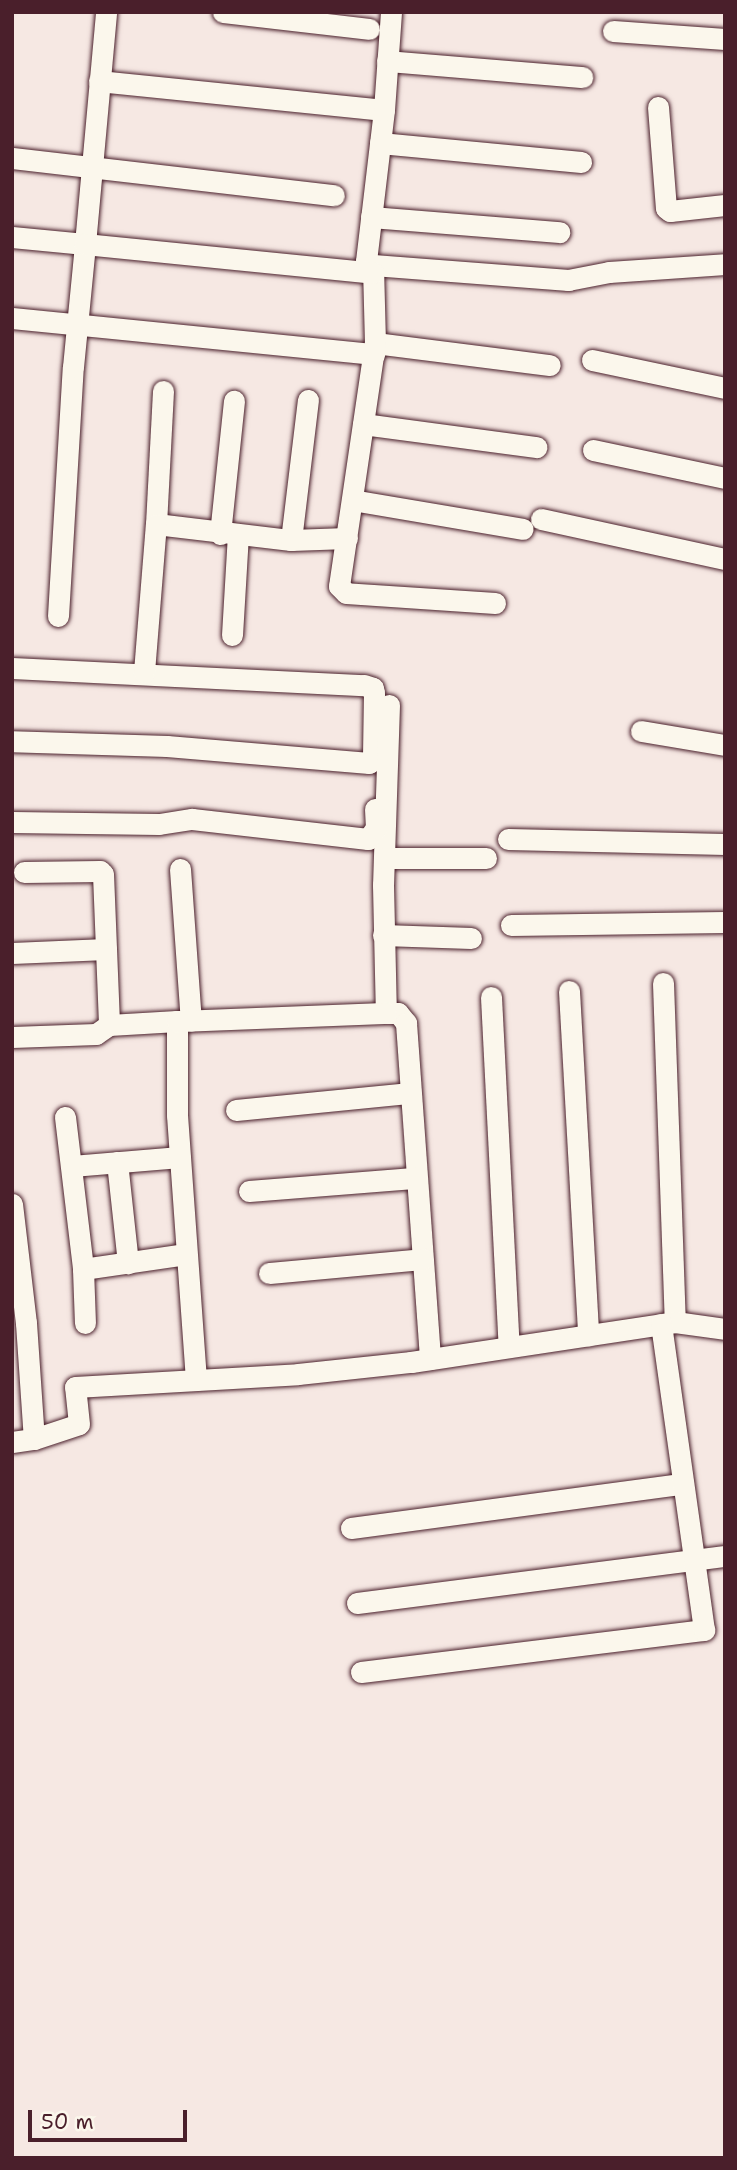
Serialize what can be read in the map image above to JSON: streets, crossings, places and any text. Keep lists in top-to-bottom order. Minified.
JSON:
{"scale_bar":"50 m"}
